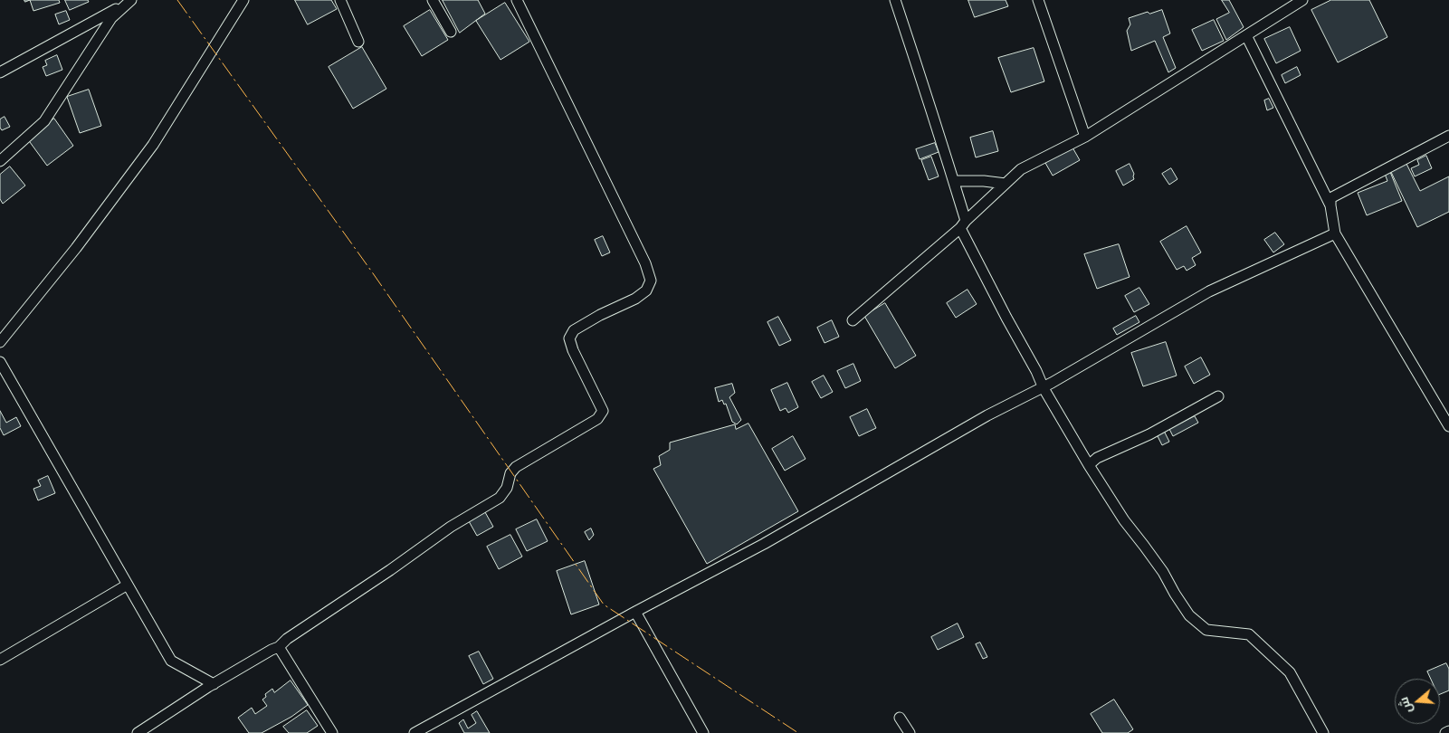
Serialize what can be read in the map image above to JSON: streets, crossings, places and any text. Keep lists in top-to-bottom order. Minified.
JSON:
{"north":"left"}
